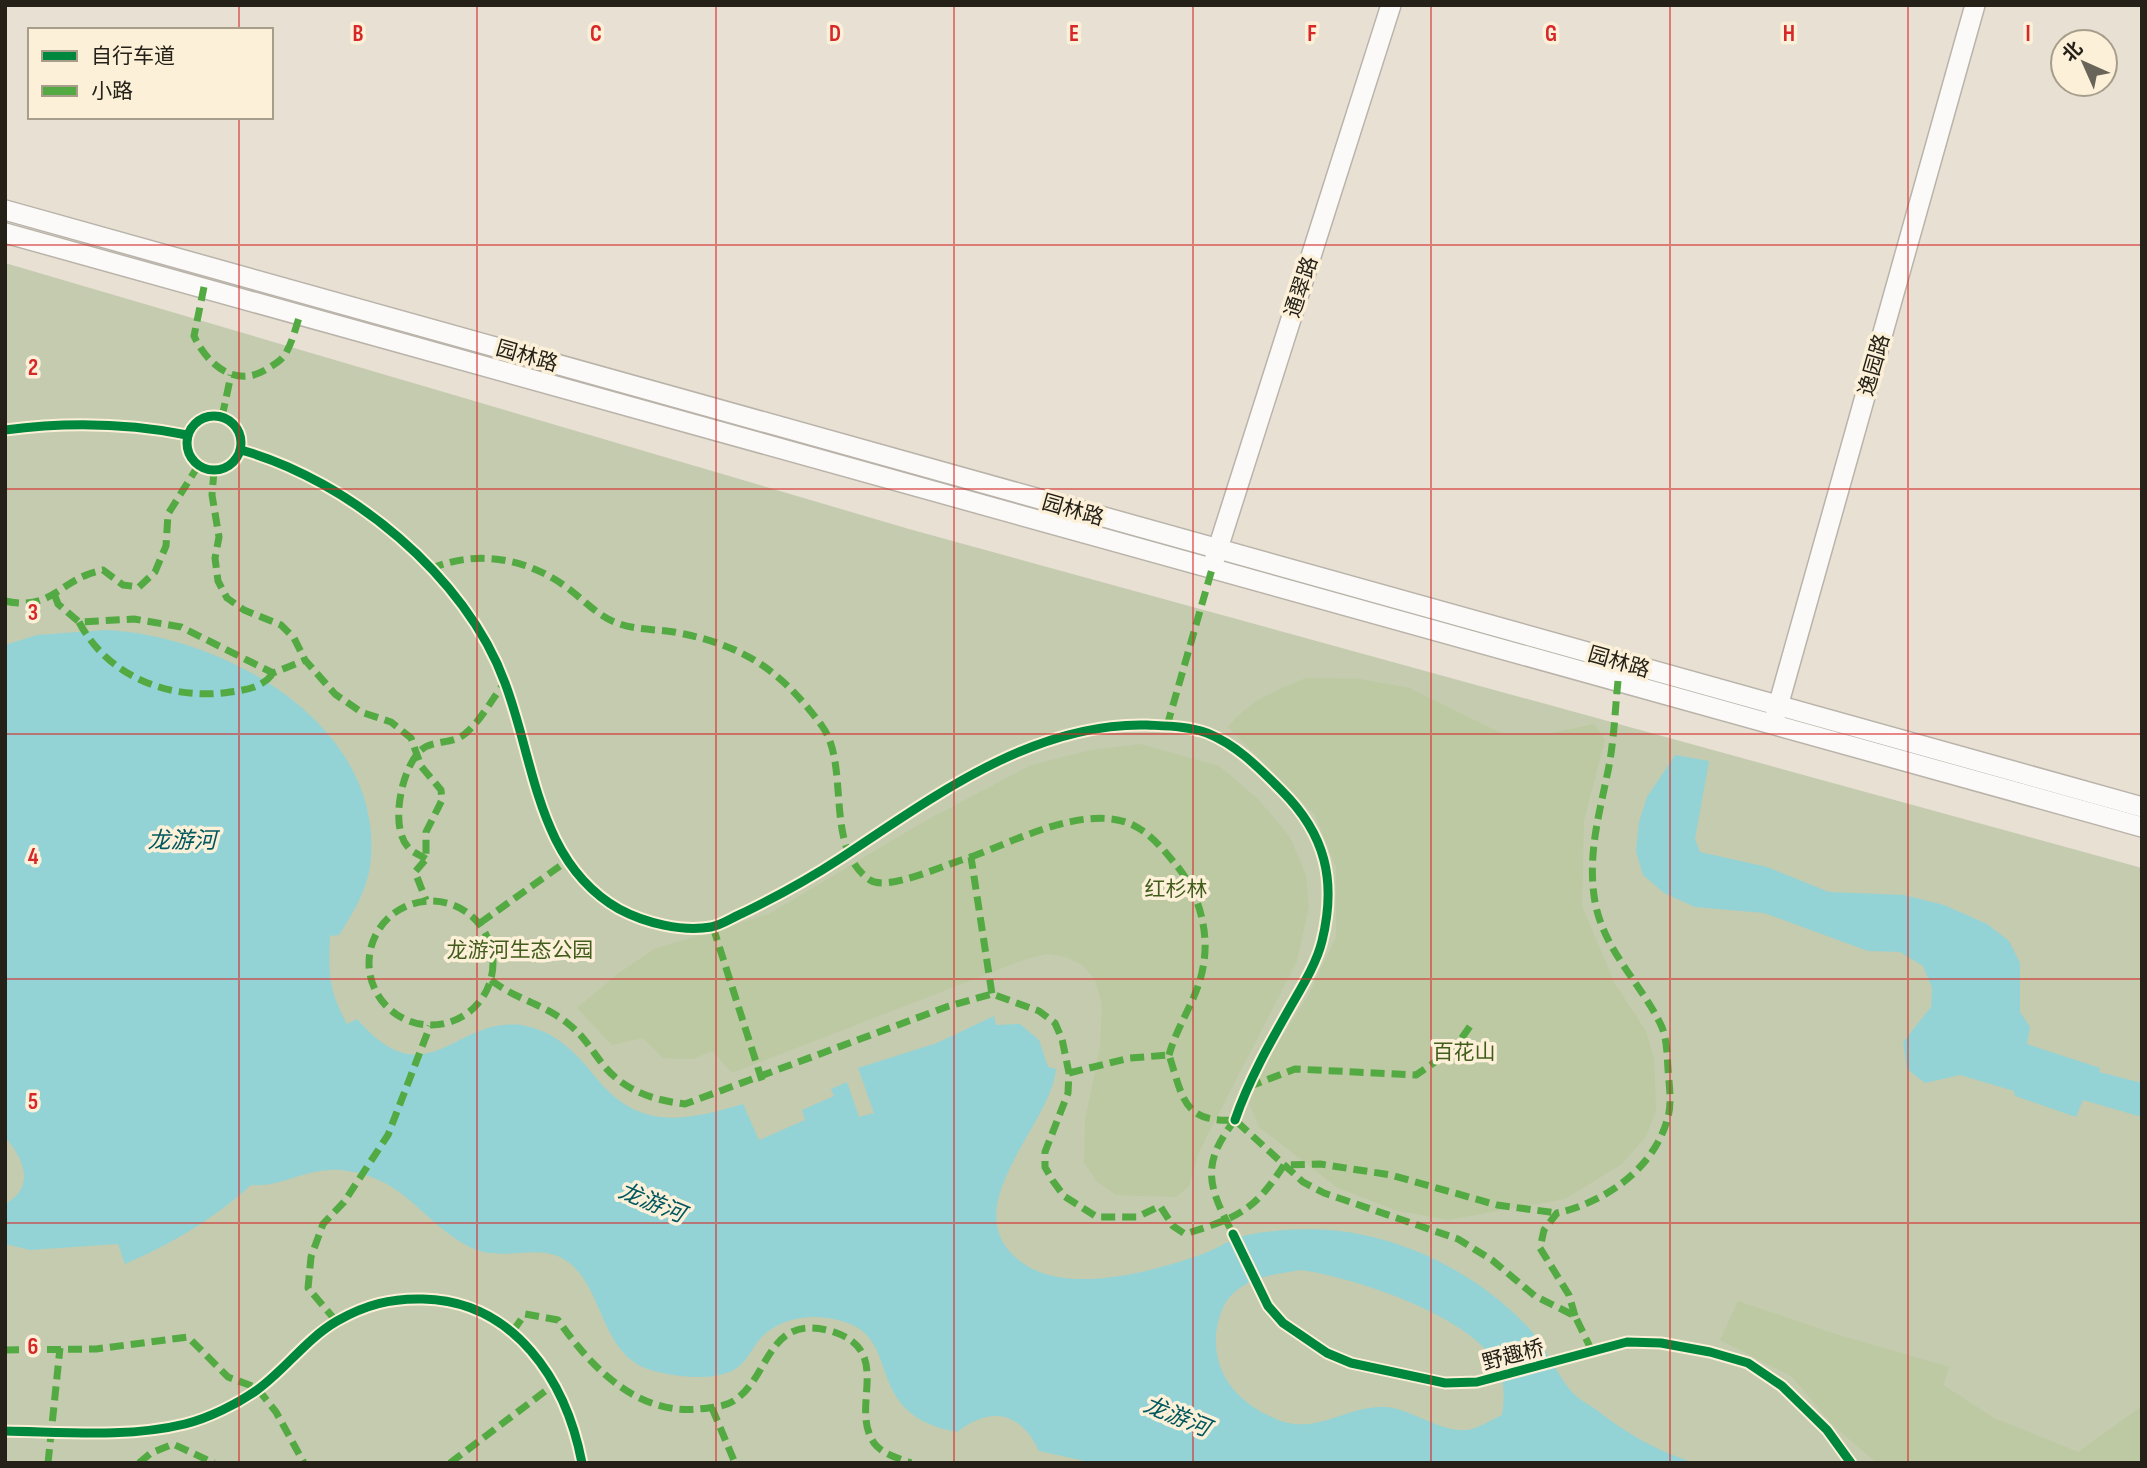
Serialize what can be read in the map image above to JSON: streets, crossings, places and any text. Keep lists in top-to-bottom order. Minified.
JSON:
{"streets":{"street":["通翠路","园林路","逸园路"],"cycle path":["野趣桥"]},"crossings":[["通翠路","园林路"],["园林路","逸园路"]],"water":["龙游河"],"parks":["红杉林","龙游河生态公园","百花山"],"legend":["自行车道","小路"],"north":"top left","grid":{"columns":["B","C","D","E","F","G","H","I"],"rows":["2","3","4","5","6"]}}
